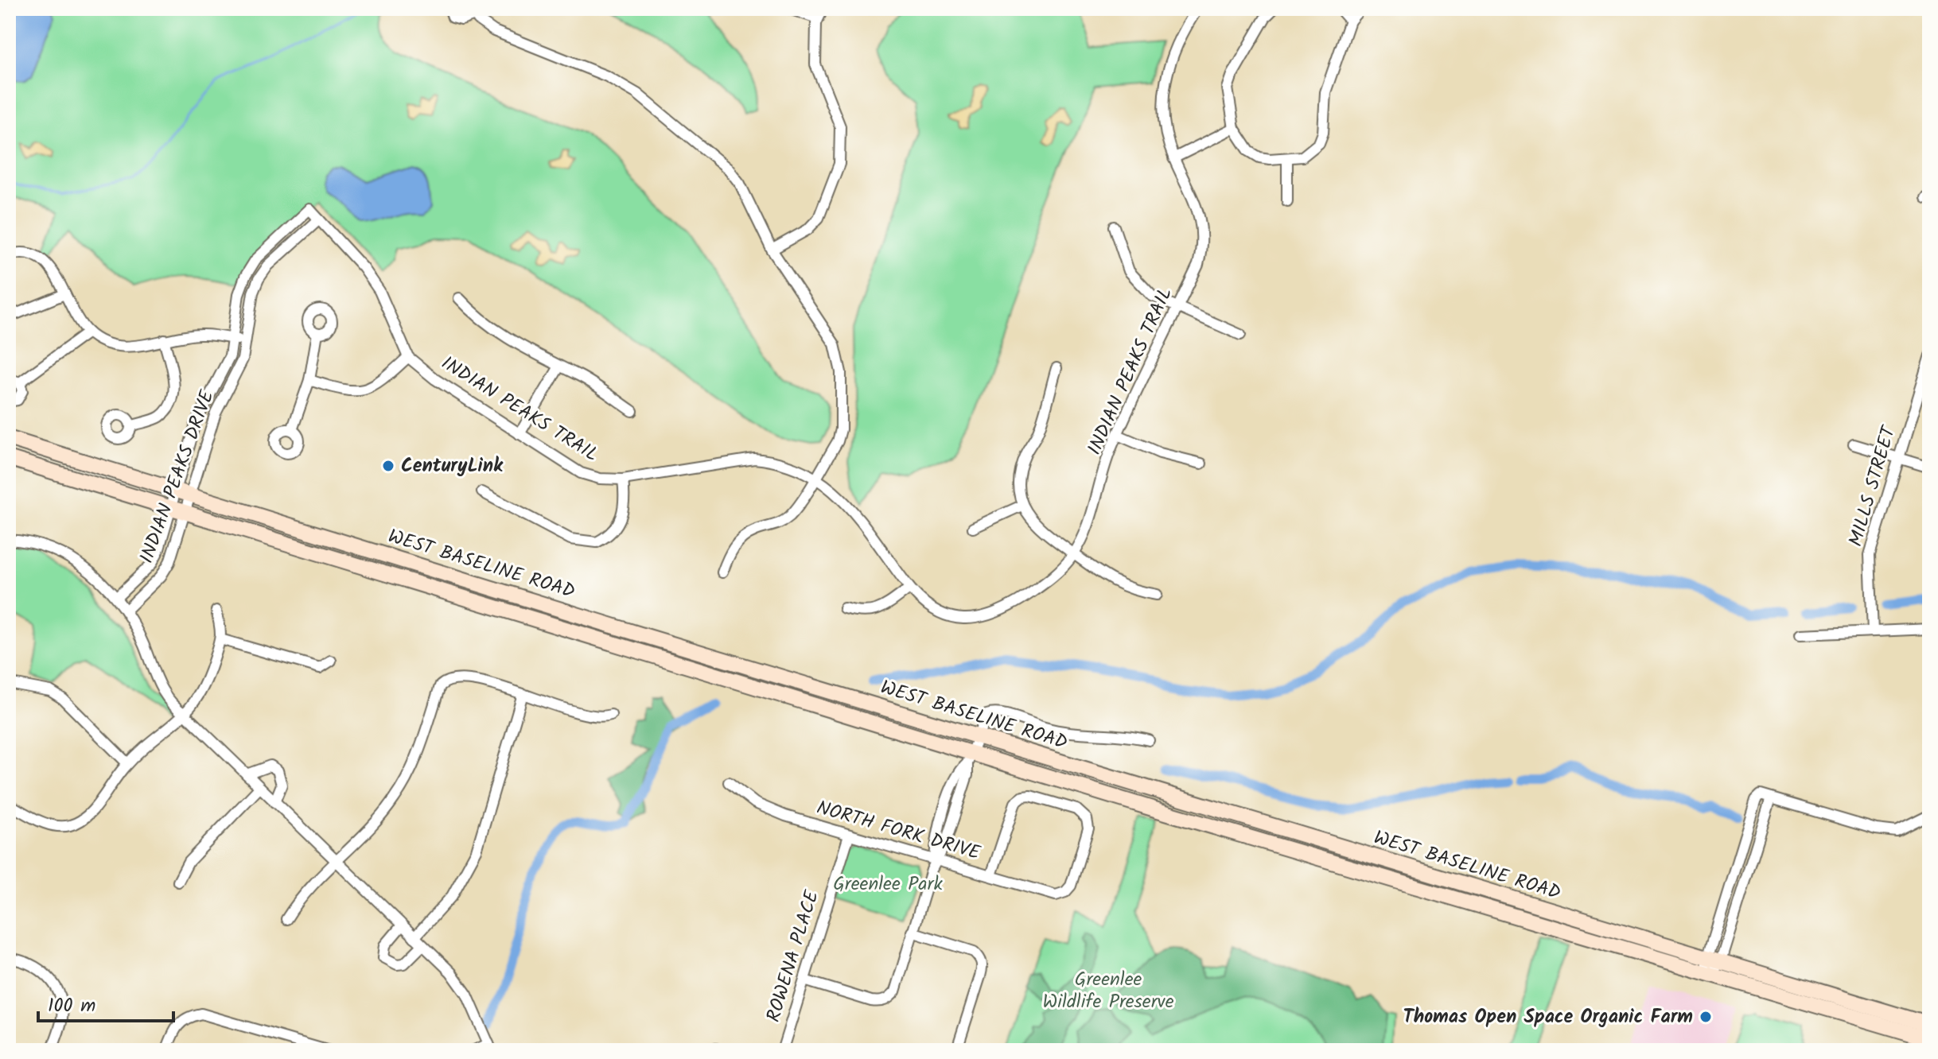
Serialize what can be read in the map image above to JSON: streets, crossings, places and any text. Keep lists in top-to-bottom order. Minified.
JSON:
{"streets":{"main road":["WEST BASELINE ROAD"],"street":["INDIAN PEAKS TRAIL","INDIAN PEAKS DRIVE","MILLS STREET","NORTH FORK DRIVE","ROWENA PLACE"]},"crossings":[["INDIAN PEAKS TRAIL","INDIAN PEAKS DRIVE"],["INDIAN PEAKS DRIVE","WEST BASELINE ROAD"],["NORTH FORK DRIVE","ROWENA PLACE"]],"parks":["Greenlee Park","Greenlee Wildlife Preserve"],"places":["CenturyLink","Thomas Open Space Organic Farm"],"scale_bar":"100 m"}
